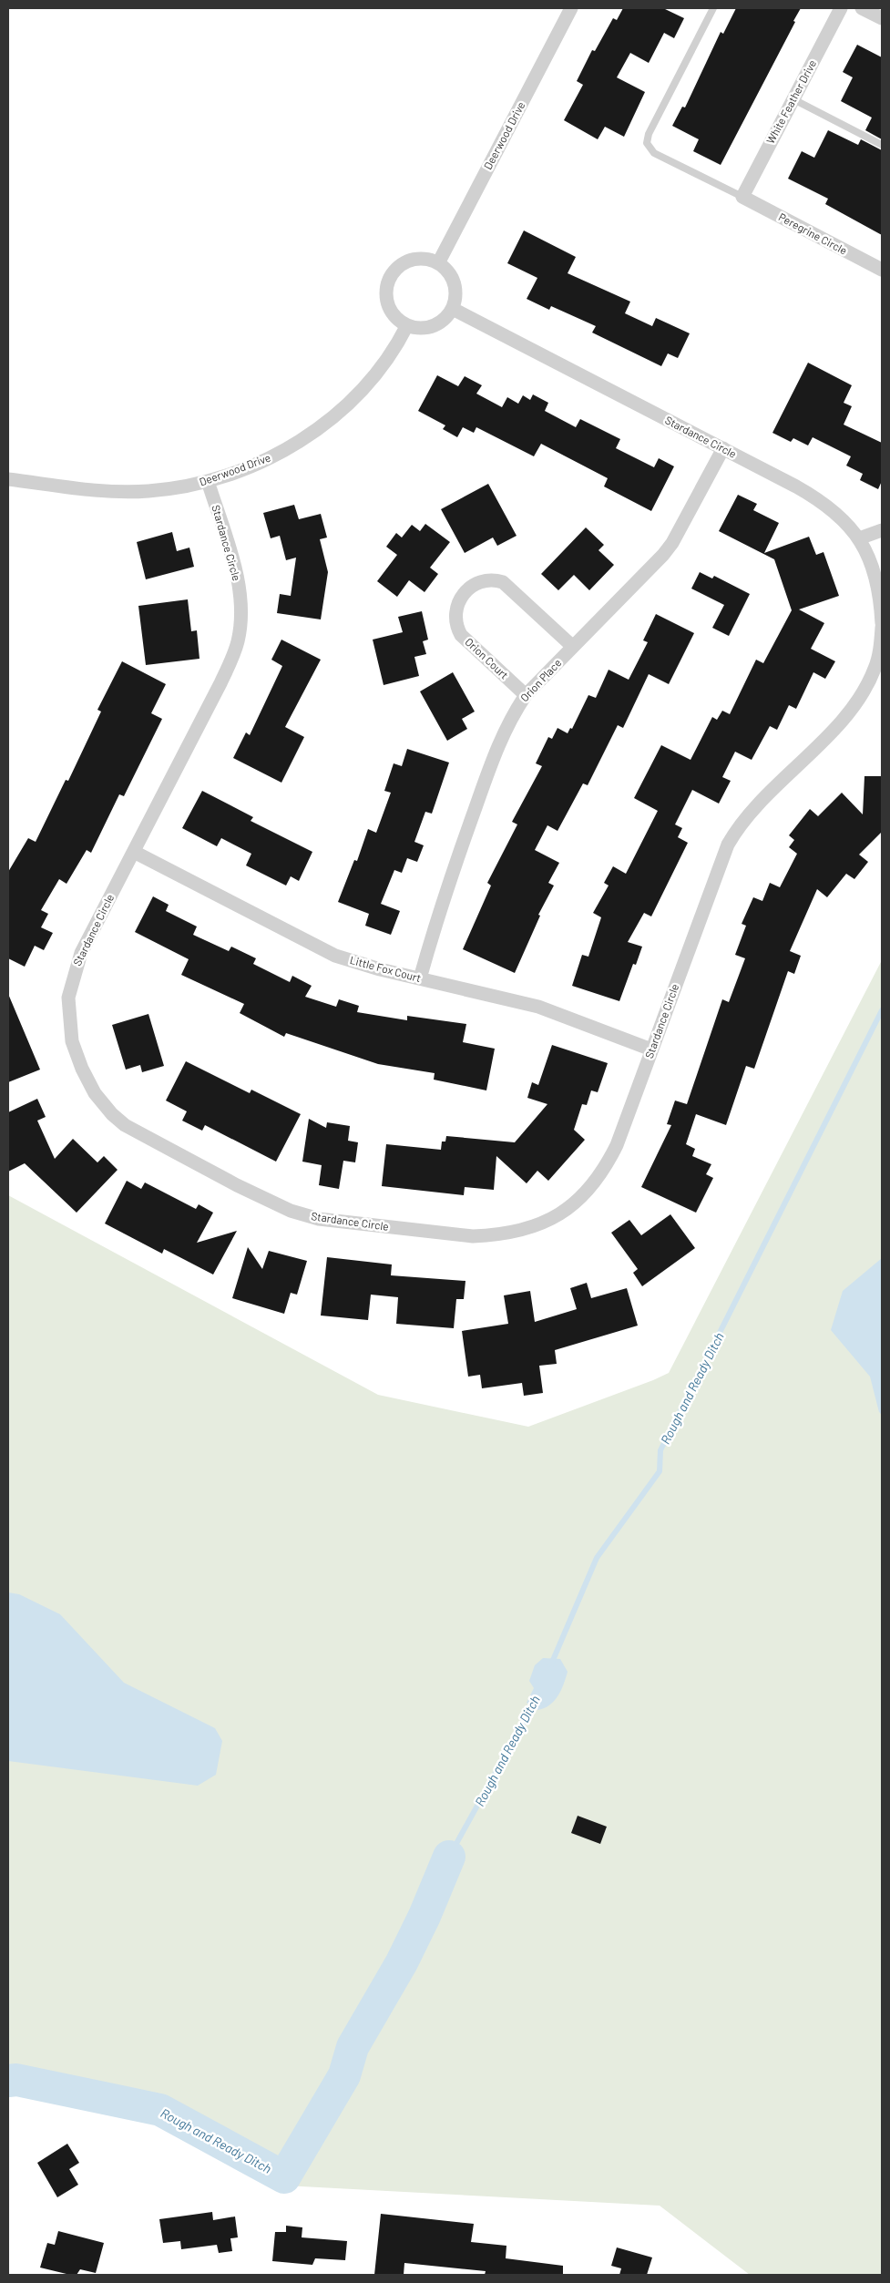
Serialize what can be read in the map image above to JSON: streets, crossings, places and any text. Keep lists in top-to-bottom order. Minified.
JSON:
{"streets":{"street":["White Feather Drive","Deerwood Drive","Peregrine Circle","Stardance Circle","Orion Court","Orion Place","Little Fox Court"]},"crossings":[["White Feather Drive","Peregrine Circle"],["Deerwood Drive","Stardance Circle"],["Stardance Circle","Orion Place"],["Stardance Circle","Little Fox Court"],["Orion Court","Orion Place"],["Orion Place","Little Fox Court"]],"water":["Rough and Ready Ditch"]}
